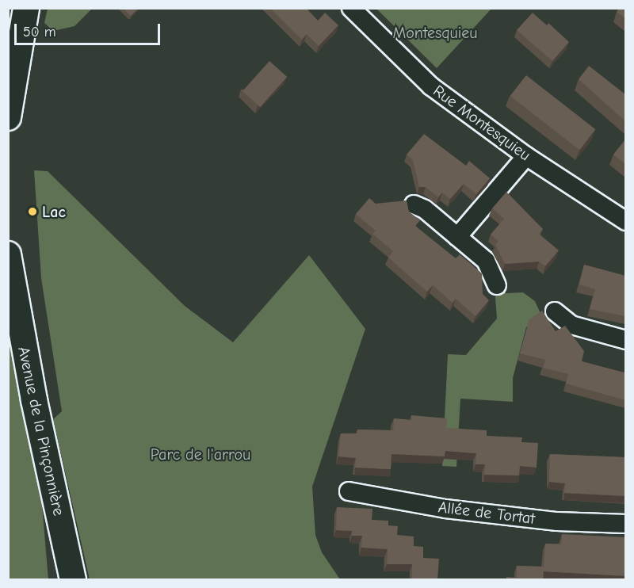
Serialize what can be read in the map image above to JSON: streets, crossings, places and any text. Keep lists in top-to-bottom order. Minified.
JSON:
{"streets":{"main road":["Avenue de la Pinçonnière"],"street":["Rue Montesquieu","Allée de Tortat"]},"parks":["Montesquieu","Parc de l'arrou"],"places":["Lac"],"scale_bar":"50 m"}
